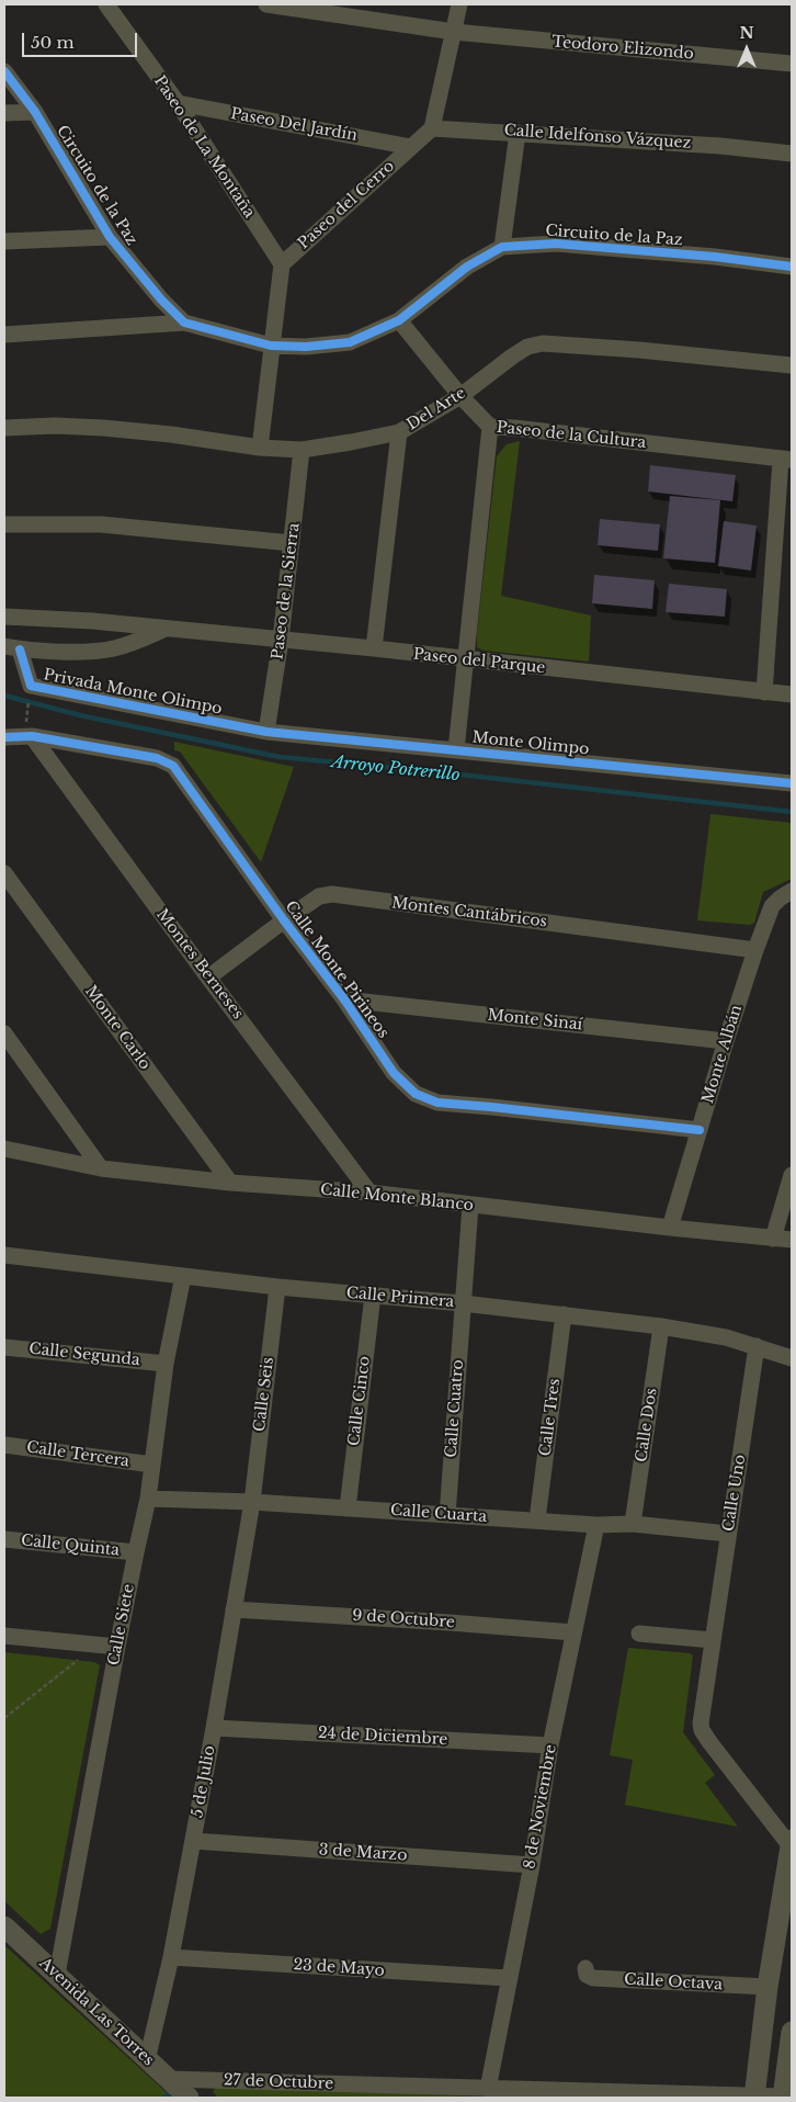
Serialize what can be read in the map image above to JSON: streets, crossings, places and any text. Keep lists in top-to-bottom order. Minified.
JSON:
{"streets":{"street":["Teodoro Elizondo","Paseo Del Jardín","Calle Idelfonso Vázquez","Paseo de La Montaña","Circuito de la Paz","Paseo del Cerro","Del Arte","Paseo de la Cultura","Paseo de la Sierra","Paseo del Parque","Privada Monte Olimpo","Monte Olimpo","Montes Cantábricos","Montes Berneses","Calle Monte Pirineos","Monte Sinaí","Monte Carlo","Monte Albán","Calle Monte Blanco","Calle Primera","Calle Segunda","Calle Seis","Calle Cinco","Calle Cuatro","Calle Tres","Calle Dos","Calle Tercera","Calle Uno","Calle Cuarta","Calle Quinta","9 de Octubre","Calle Siete","24 de Diciembre","5 de Julio","8 de Noviembre","3 de Marzo","23 de Mayo","Calle Octava","Avenida Las Torres","27 de Octubre"]},"crossings":[["Paseo Del Jardín","Paseo de La Montaña"],["Paseo Del Jardín","Paseo del Cerro"],["Paseo de La Montaña","Paseo del Cerro"],["Circuito de la Paz","Paseo de la Cultura"],["Del Arte","Paseo de la Cultura"],["Del Arte","Paseo de la Sierra"],["Paseo de la Sierra","Paseo del Parque"],["Paseo de la Sierra","Privada Monte Olimpo"],["Paseo de la Sierra","Monte Olimpo"],["Privada Monte Olimpo","Monte Olimpo"],["Montes Cantábricos","Montes Berneses"],["Montes Cantábricos","Calle Monte Pirineos"],["Montes Cantábricos","Monte Albán"],["Montes Berneses","Calle Monte Pirineos"],["Montes Berneses","Calle Monte Blanco"],["Calle Monte Pirineos","Monte Sinaí"],["Calle Monte Pirineos","Monte Albán"],["Monte Sinaí","Monte Albán"],["Monte Carlo","Calle Monte Blanco"],["Monte Albán","Calle Monte Blanco"],["Calle Monte Blanco","Calle Cuatro"],["Calle Primera","Calle Seis"],["Calle Primera","Calle Cinco"],["Calle Primera","Calle Cuatro"],["Calle Primera","Calle Tres"],["Calle Primera","Calle Dos"],["Calle Primera","Calle Uno"],["Calle Primera","Calle Siete"],["Calle Segunda","Calle Siete"],["Calle Seis","Calle Cuarta"],["Calle Seis","5 de Julio"],["Calle Cinco","Calle Cuarta"],["Calle Cuatro","Calle Cuarta"],["Calle Tres","Calle Cuarta"],["Calle Dos","Calle Cuarta"],["Calle Tercera","Calle Siete"],["Calle Uno","Calle Cuarta"],["Calle Cuarta","Calle Siete"],["Calle Cuarta","5 de Julio"],["Calle Cuarta","8 de Noviembre"],["Calle Quinta","Calle Siete"],["9 de Octubre","5 de Julio"],["9 de Octubre","8 de Noviembre"],["Calle Siete","Avenida Las Torres"],["24 de Diciembre","5 de Julio"],["24 de Diciembre","8 de Noviembre"],["5 de Julio","3 de Marzo"],["5 de Julio","23 de Mayo"],["5 de Julio","Avenida Las Torres"],["8 de Noviembre","3 de Marzo"],["8 de Noviembre","23 de Mayo"],["8 de Noviembre","27 de Octubre"],["Avenida Las Torres","27 de Octubre"]],"water":["Arroyo Potrerillo"],"scale_bar":"50 m","north":"top"}
